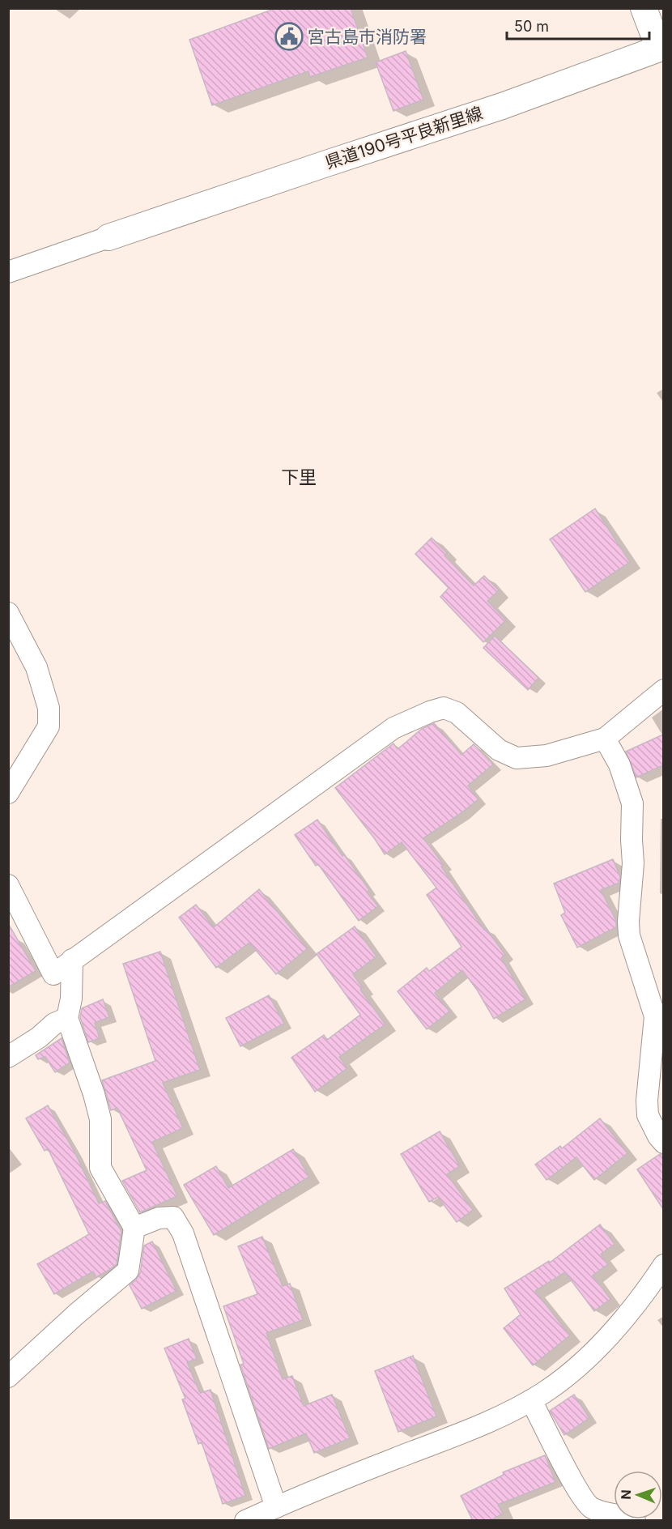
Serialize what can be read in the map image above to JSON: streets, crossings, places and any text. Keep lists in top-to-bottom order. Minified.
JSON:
{"streets":{"main road":["県道190号平良新里線"]},"districts":["下里"],"places":{"public building":["宮古島市消防署"]},"scale_bar":"50 m","north":"left"}
